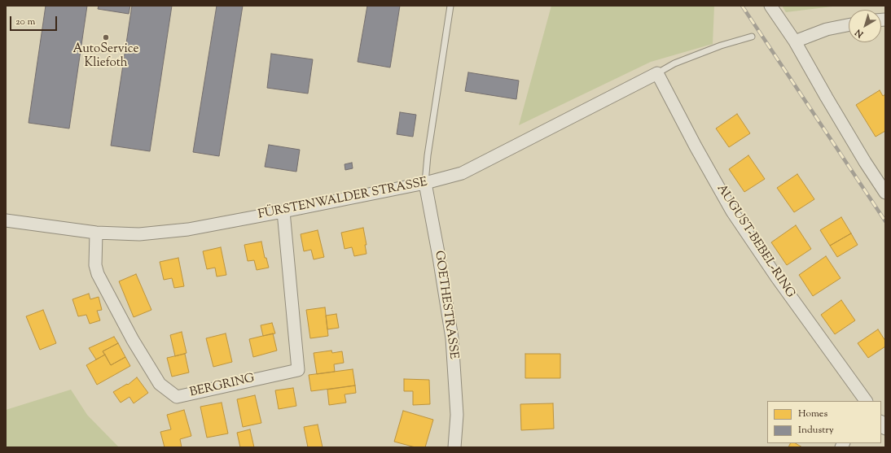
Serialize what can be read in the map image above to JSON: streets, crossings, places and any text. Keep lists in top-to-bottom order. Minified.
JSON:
{"streets":{"street":["FÜRSTENWALDER STRASSE","AUGUST-BEBEL-RING","GOETHESTRASSE","BERGRING"]},"crossings":[["FÜRSTENWALDER STRASSE","AUGUST-BEBEL-RING"],["FÜRSTENWALDER STRASSE","GOETHESTRASSE"],["FÜRSTENWALDER STRASSE","BERGRING"]],"places":["AutoService Kliefoth"],"legend":["Homes","Industry"],"scale_bar":"20 m","north":"bottom left"}
